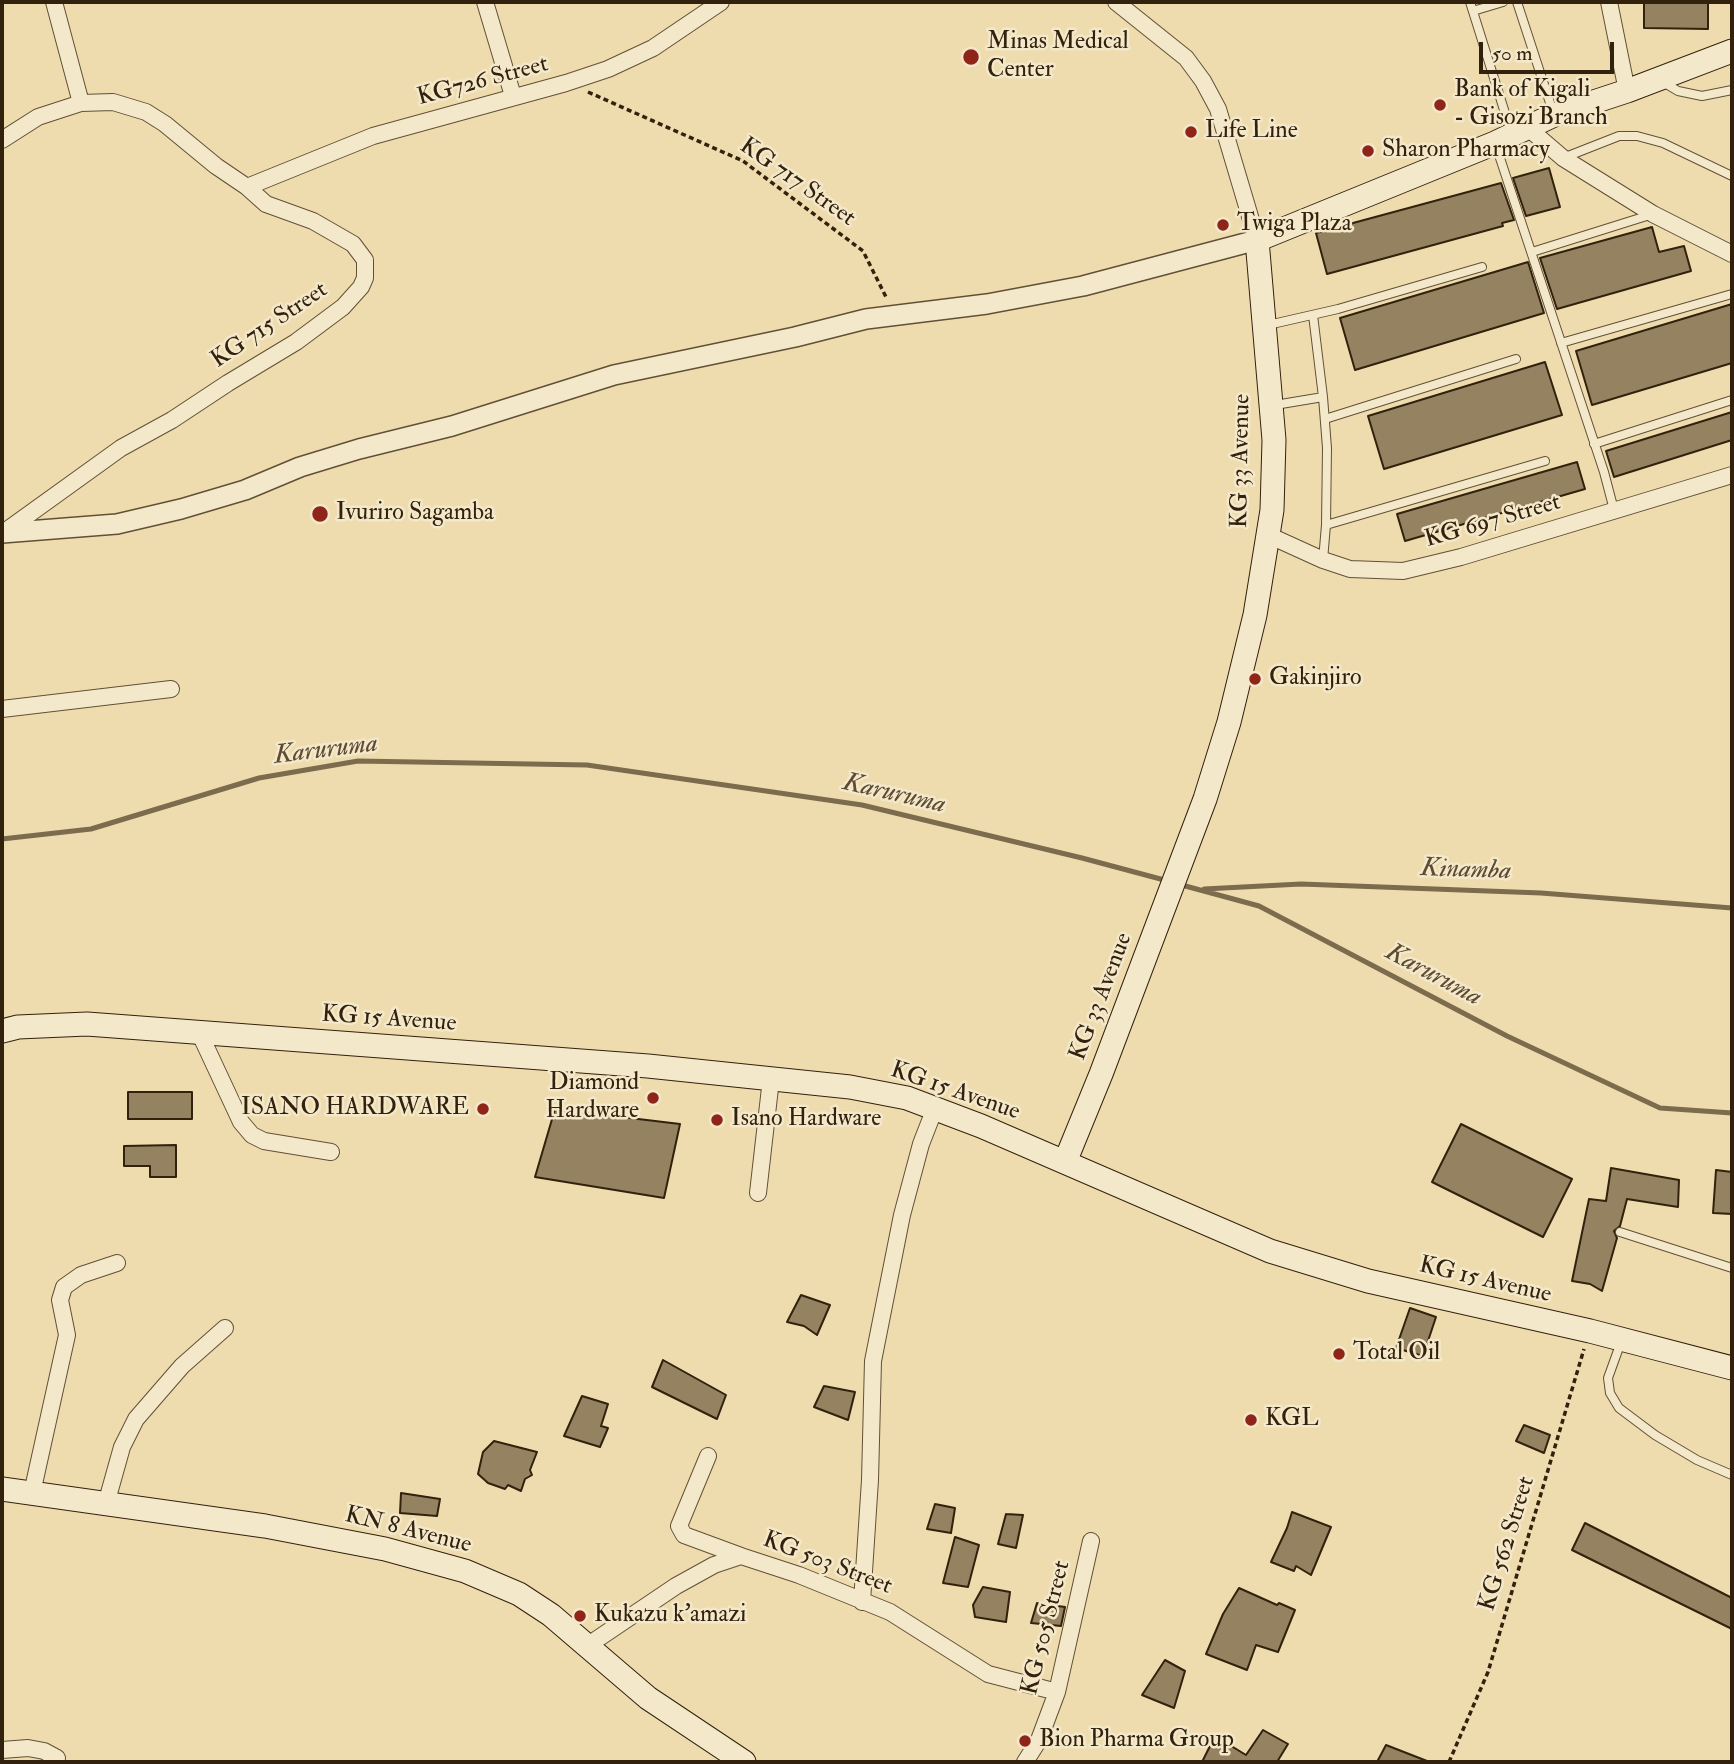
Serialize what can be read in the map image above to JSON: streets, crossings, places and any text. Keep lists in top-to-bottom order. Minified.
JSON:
{"streets":{"main road":["KG 33 Avenue","KG 15 Avenue","KN 8 Avenue"],"street":["KG726 Street","KG 715 Street","KG 697 Street","KG 503 Street","KG 505 Street"],"path":["KG 717 Street","KG 562 Street"]},"crossings":[["KG726 Street","KG 717 Street"],["KG726 Street","KG 715 Street"],["KG 33 Avenue","KG 697 Street"],["KG 33 Avenue","KG 15 Avenue"],["KG 15 Avenue","KG 562 Street"],["KN 8 Avenue","KG 503 Street"],["KG 503 Street","KG 505 Street"]],"water":["Karuruma","Kinamba"],"places":["Minas Medical Center","Bank of Kigali - Gisozi Branch","Life Line","Sharon Pharmacy","Twiga Plaza","Ivuriro Sagamba","Gakinjiro","Diamond Hardware","ISANO HARDWARE","Isano Hardware","Total Oil","KGL","Kukazu k'amazi","Bion Pharma Group"],"scale_bar":"50 m"}
